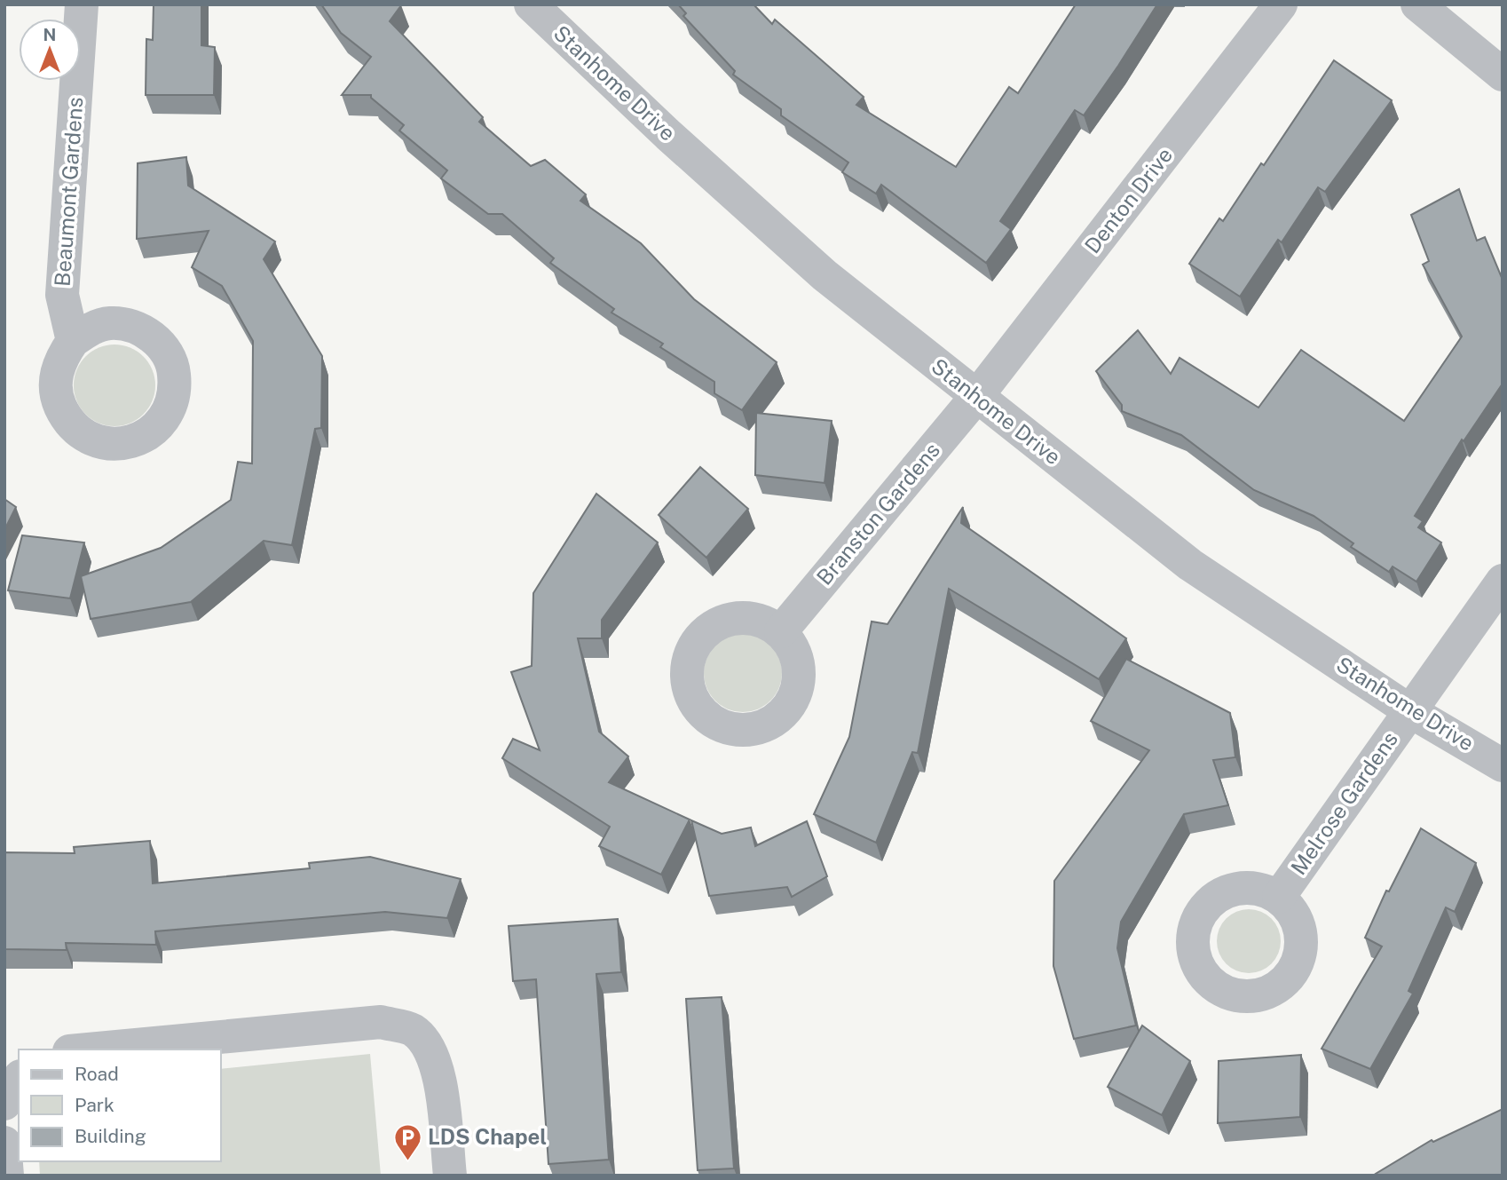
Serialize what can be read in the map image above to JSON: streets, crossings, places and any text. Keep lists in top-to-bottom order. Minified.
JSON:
{"streets":{"street":["Stanhome Drive","Beaumont Gardens","Denton Drive","Branston Gardens","Melrose Gardens"]},"crossings":[["Stanhome Drive","Denton Drive"],["Stanhome Drive","Branston Gardens"],["Stanhome Drive","Melrose Gardens"],["Denton Drive","Branston Gardens"]],"places":{"parking":["LDS Chapel"]},"legend":["Road","Park","Building"],"north":"top"}
